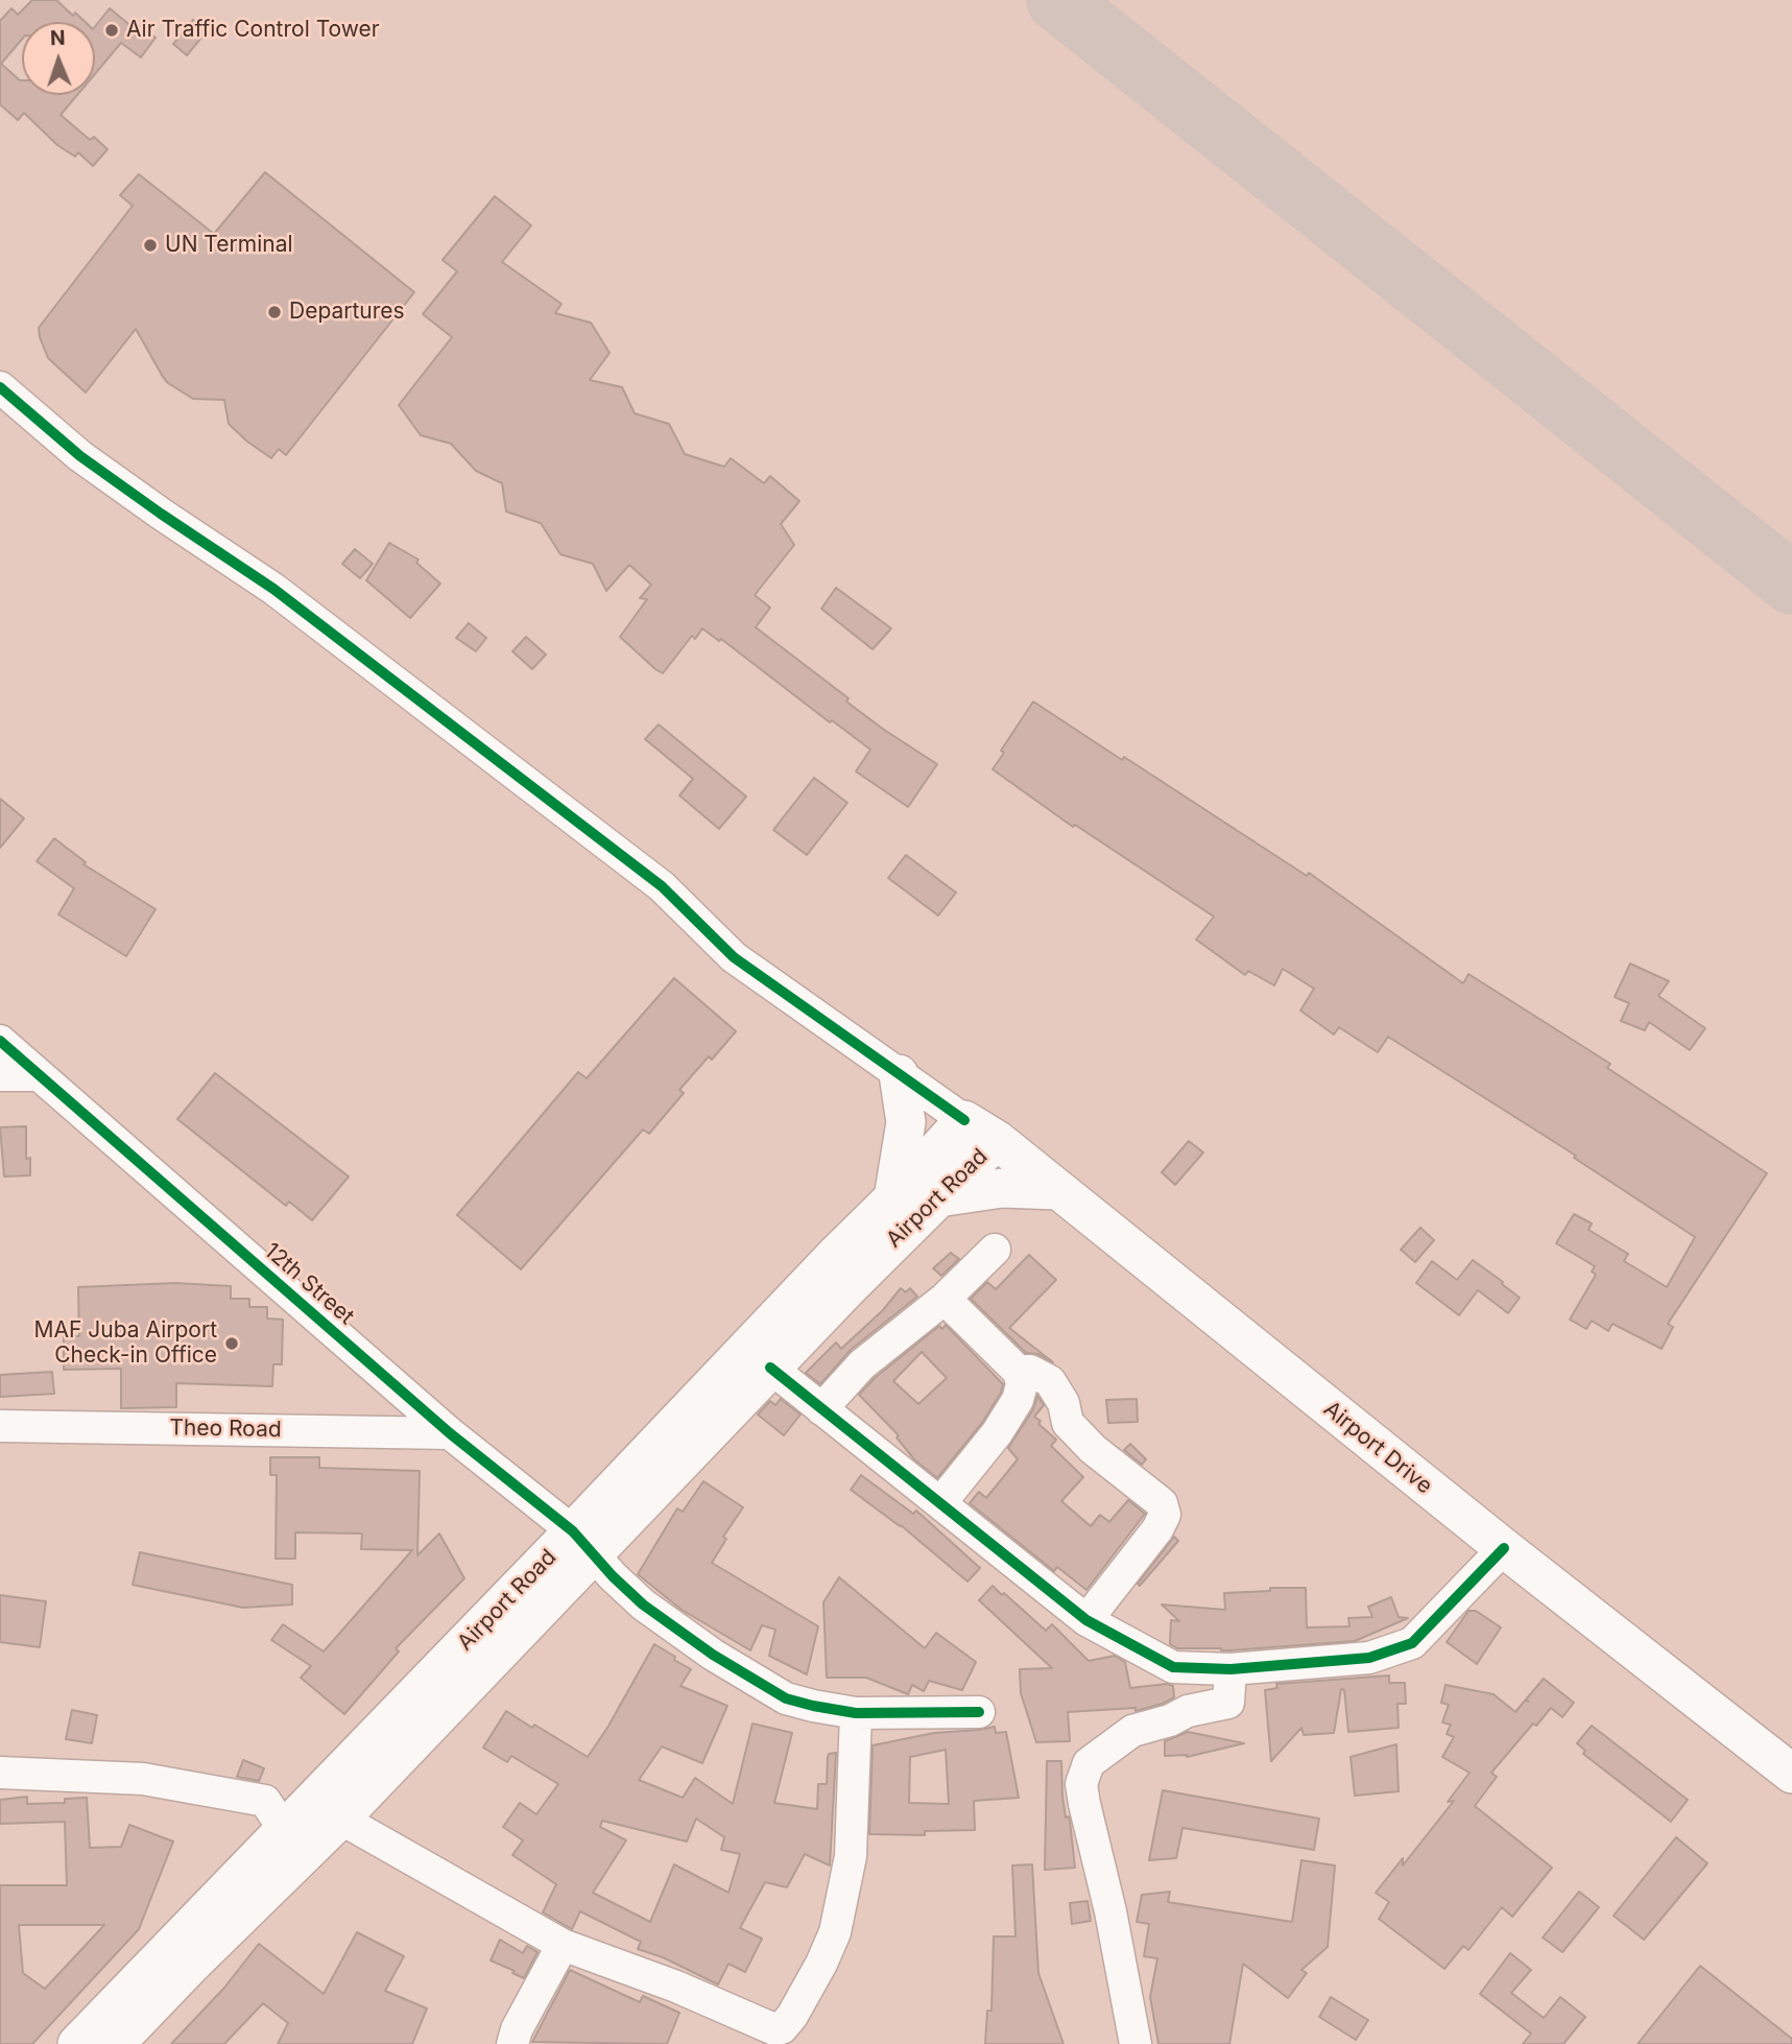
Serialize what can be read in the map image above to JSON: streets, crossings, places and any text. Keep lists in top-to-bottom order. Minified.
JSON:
{"streets":{"main road":["Airport Road","Airport Drive"],"street":["12th Street","Theo Road"]},"crossings":[["Airport Road","12th Street"],["Airport Road","Airport Drive"],["12th Street","Theo Road"]],"places":["Air Traffic Control Tower","UN Terminal","Departures","MAF Juba Airport Check-in Office"],"north":"top"}
